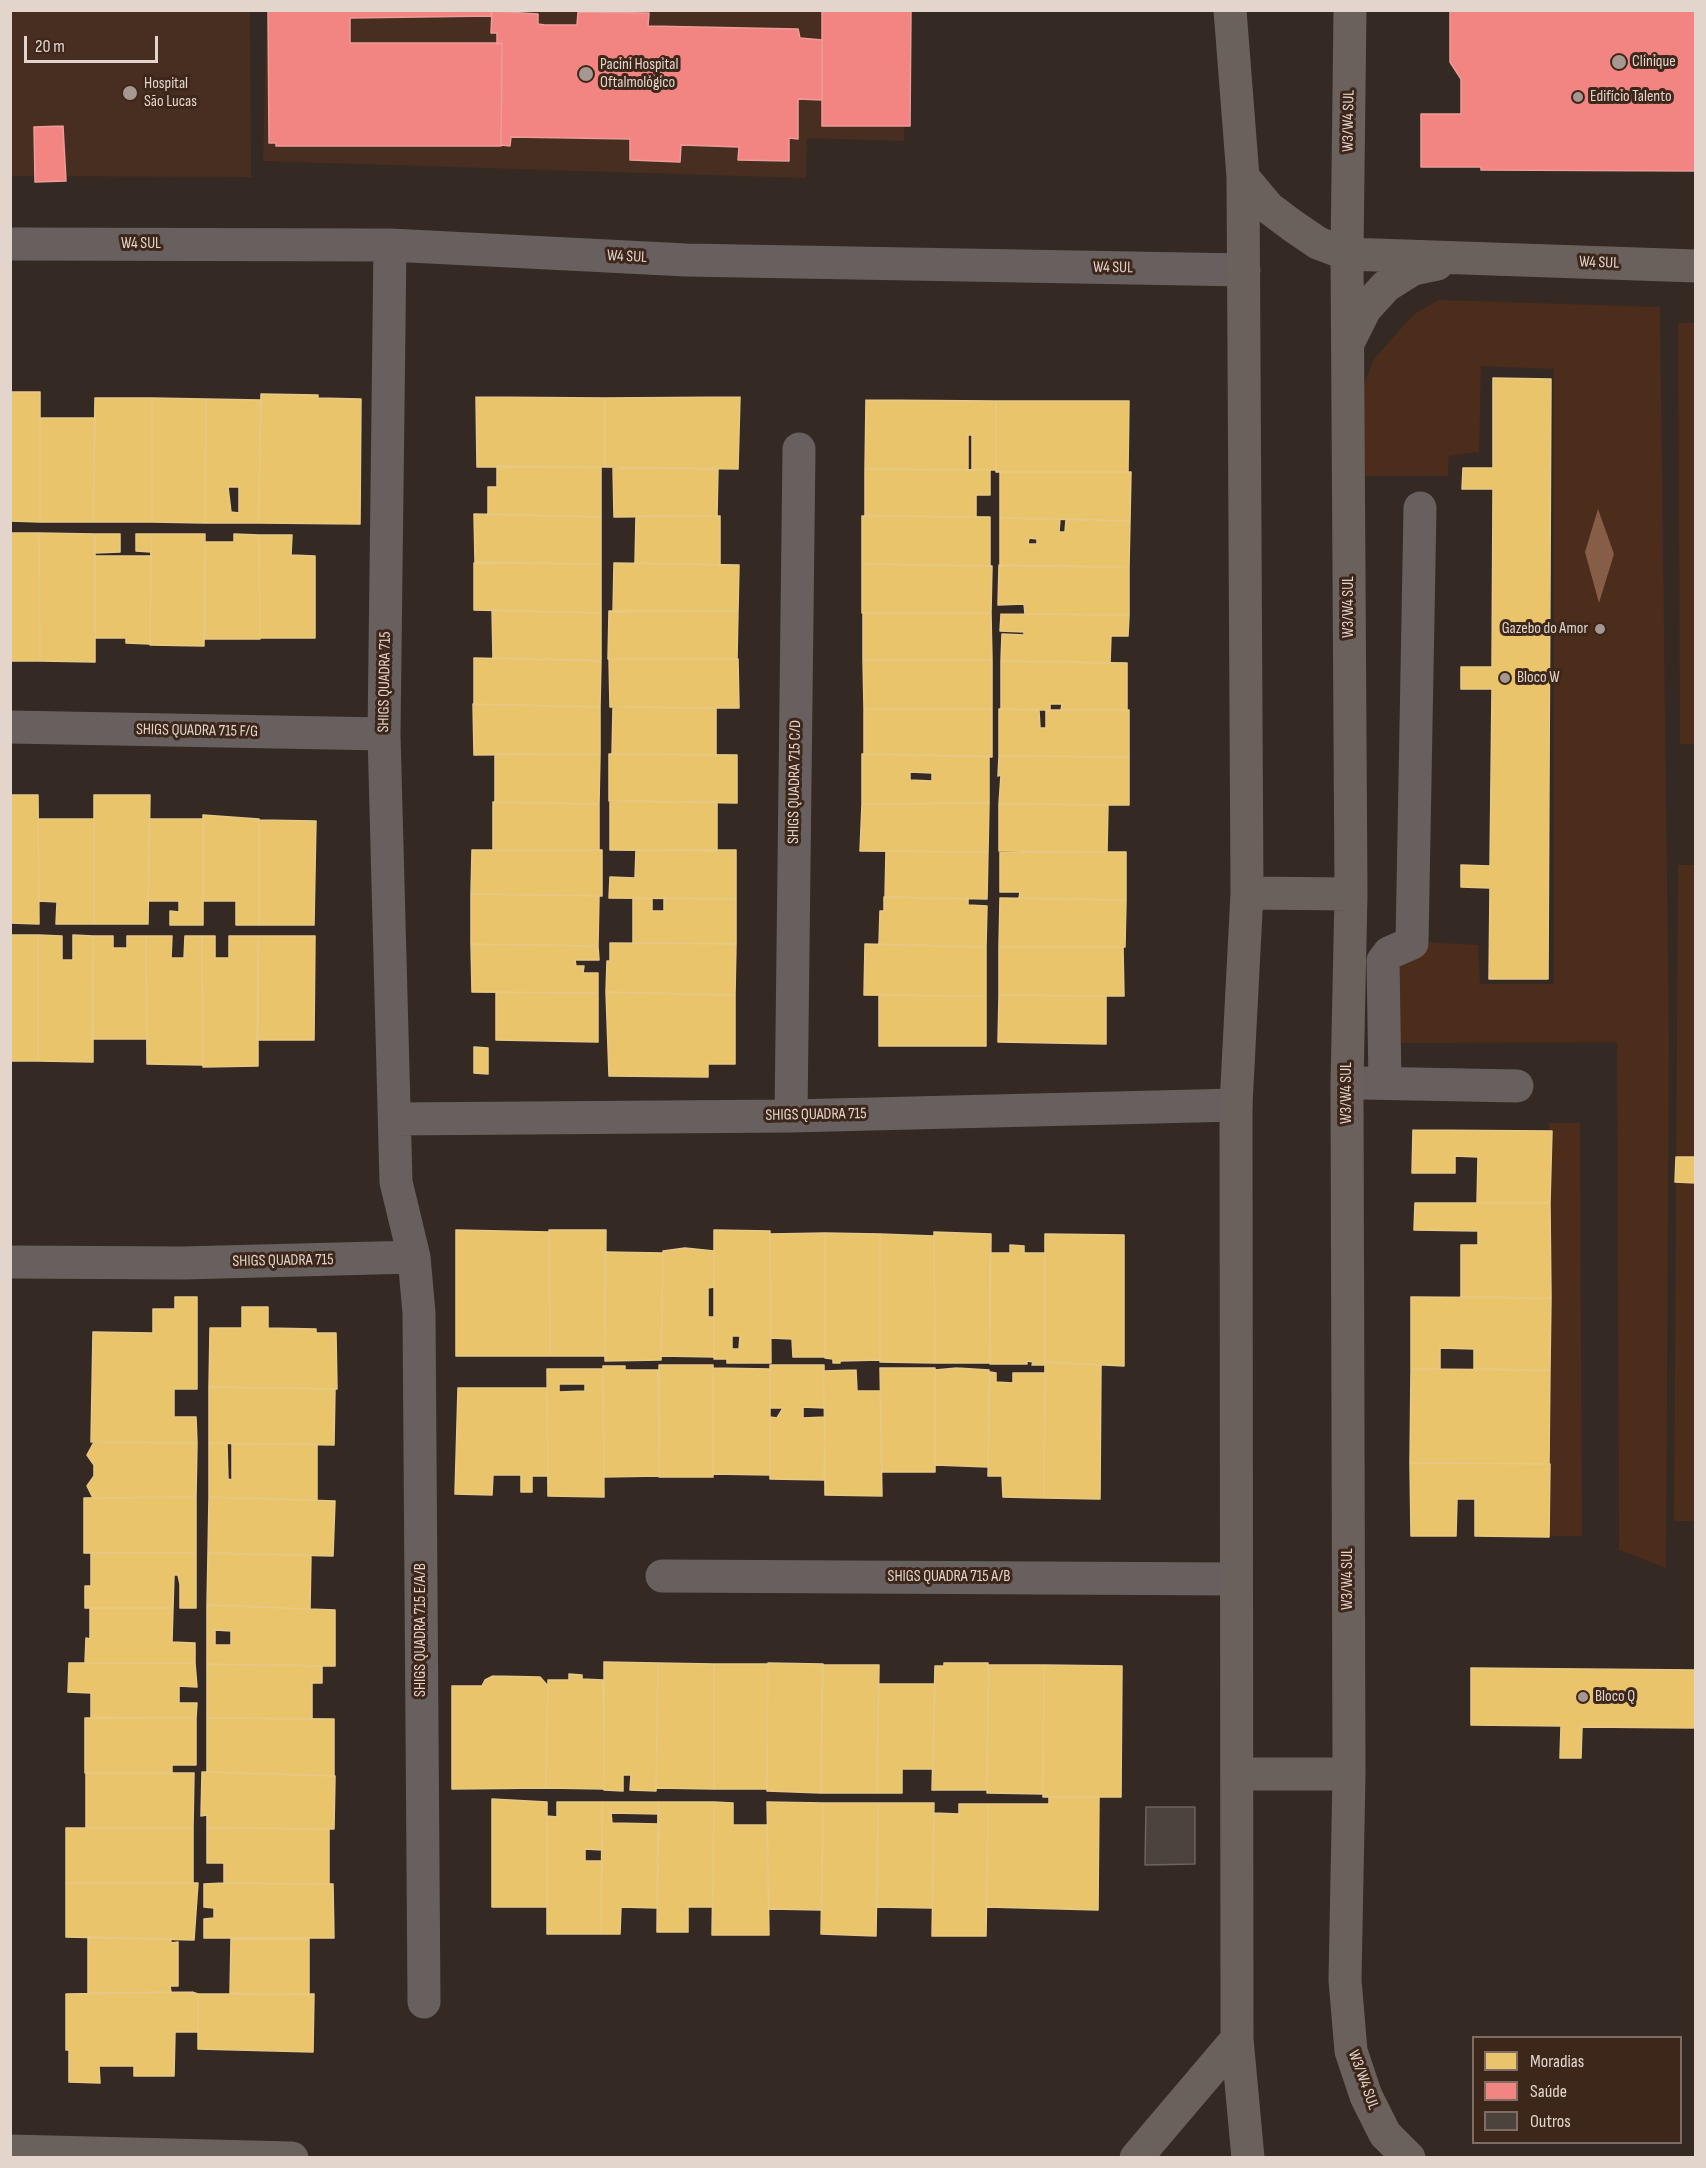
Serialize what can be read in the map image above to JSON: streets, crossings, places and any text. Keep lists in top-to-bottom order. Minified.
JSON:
{"streets":{"main road":["W3/W4 SUL","W4 SUL"],"street":["SHIGS QUADRA 715","SHIGS QUADRA 715 F/G","SHIGS QUADRA 715 C/D","SHIGS QUADRA 715 A/B","SHIGS QUADRA 715 E/A/B"]},"crossings":[["W3/W4 SUL","W4 SUL"],["W4 SUL","SHIGS QUADRA 715"],["SHIGS QUADRA 715","SHIGS QUADRA 715 F/G"],["SHIGS QUADRA 715","SHIGS QUADRA 715 C/D"],["SHIGS QUADRA 715","SHIGS QUADRA 715 E/A/B"]],"places":["Clinique","Pacini Hospital Oftalmológico","Hospital São Lucas","Edifício Talento","Gazebo do Amor","Bloco W","Bloco Q"],"legend":["Moradias","Saúde","Outros"],"scale_bar":"20 m"}
